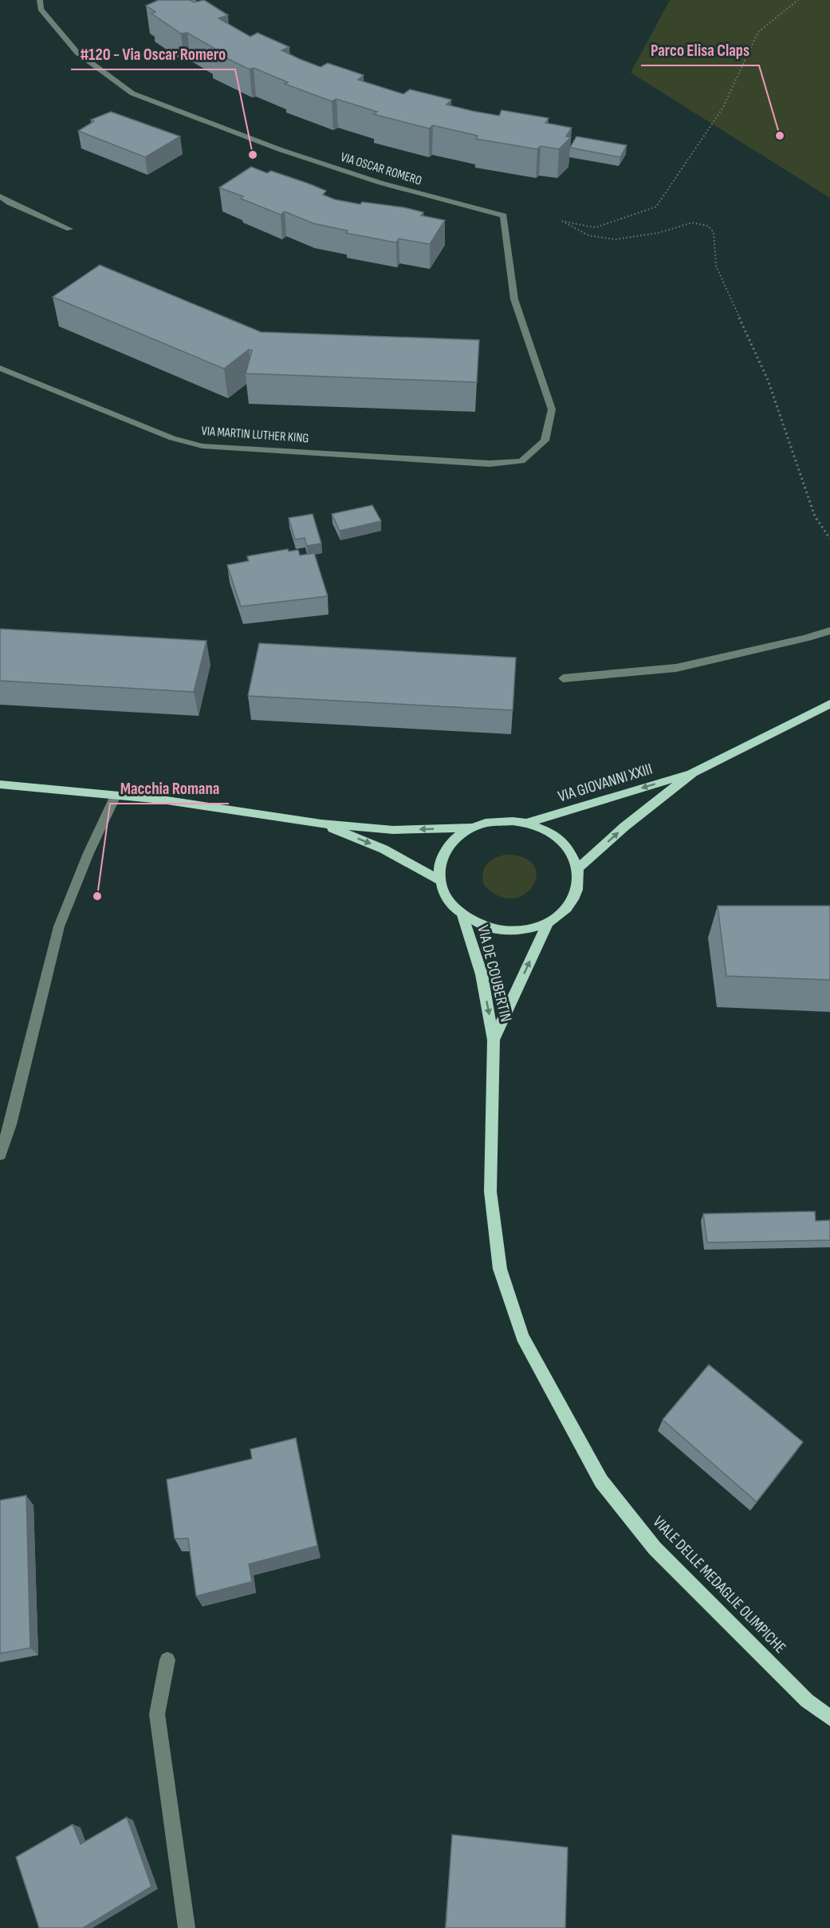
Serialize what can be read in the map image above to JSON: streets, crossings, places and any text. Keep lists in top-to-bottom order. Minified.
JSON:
{"streets":{"main road":["VIA GIOVANNI XXIII","VIA DE COUBERTIN","VIALE DELLE MEDAGLIE OLIMPICHE"],"street":["VIA OSCAR ROMERO","VIA MARTIN LUTHER KING"]},"crossings":[["VIA OSCAR ROMERO","VIA MARTIN LUTHER KING"],["VIA GIOVANNI XXIII","VIA DE COUBERTIN"],["VIA GIOVANNI XXIII","VIALE DELLE MEDAGLIE OLIMPICHE"],["VIA DE COUBERTIN","VIALE DELLE MEDAGLIE OLIMPICHE"]],"one_way":["VIA DE COUBERTIN"],"places":["Parco Elisa Claps","#120 - Via Oscar Romero","Macchia Romana"]}
